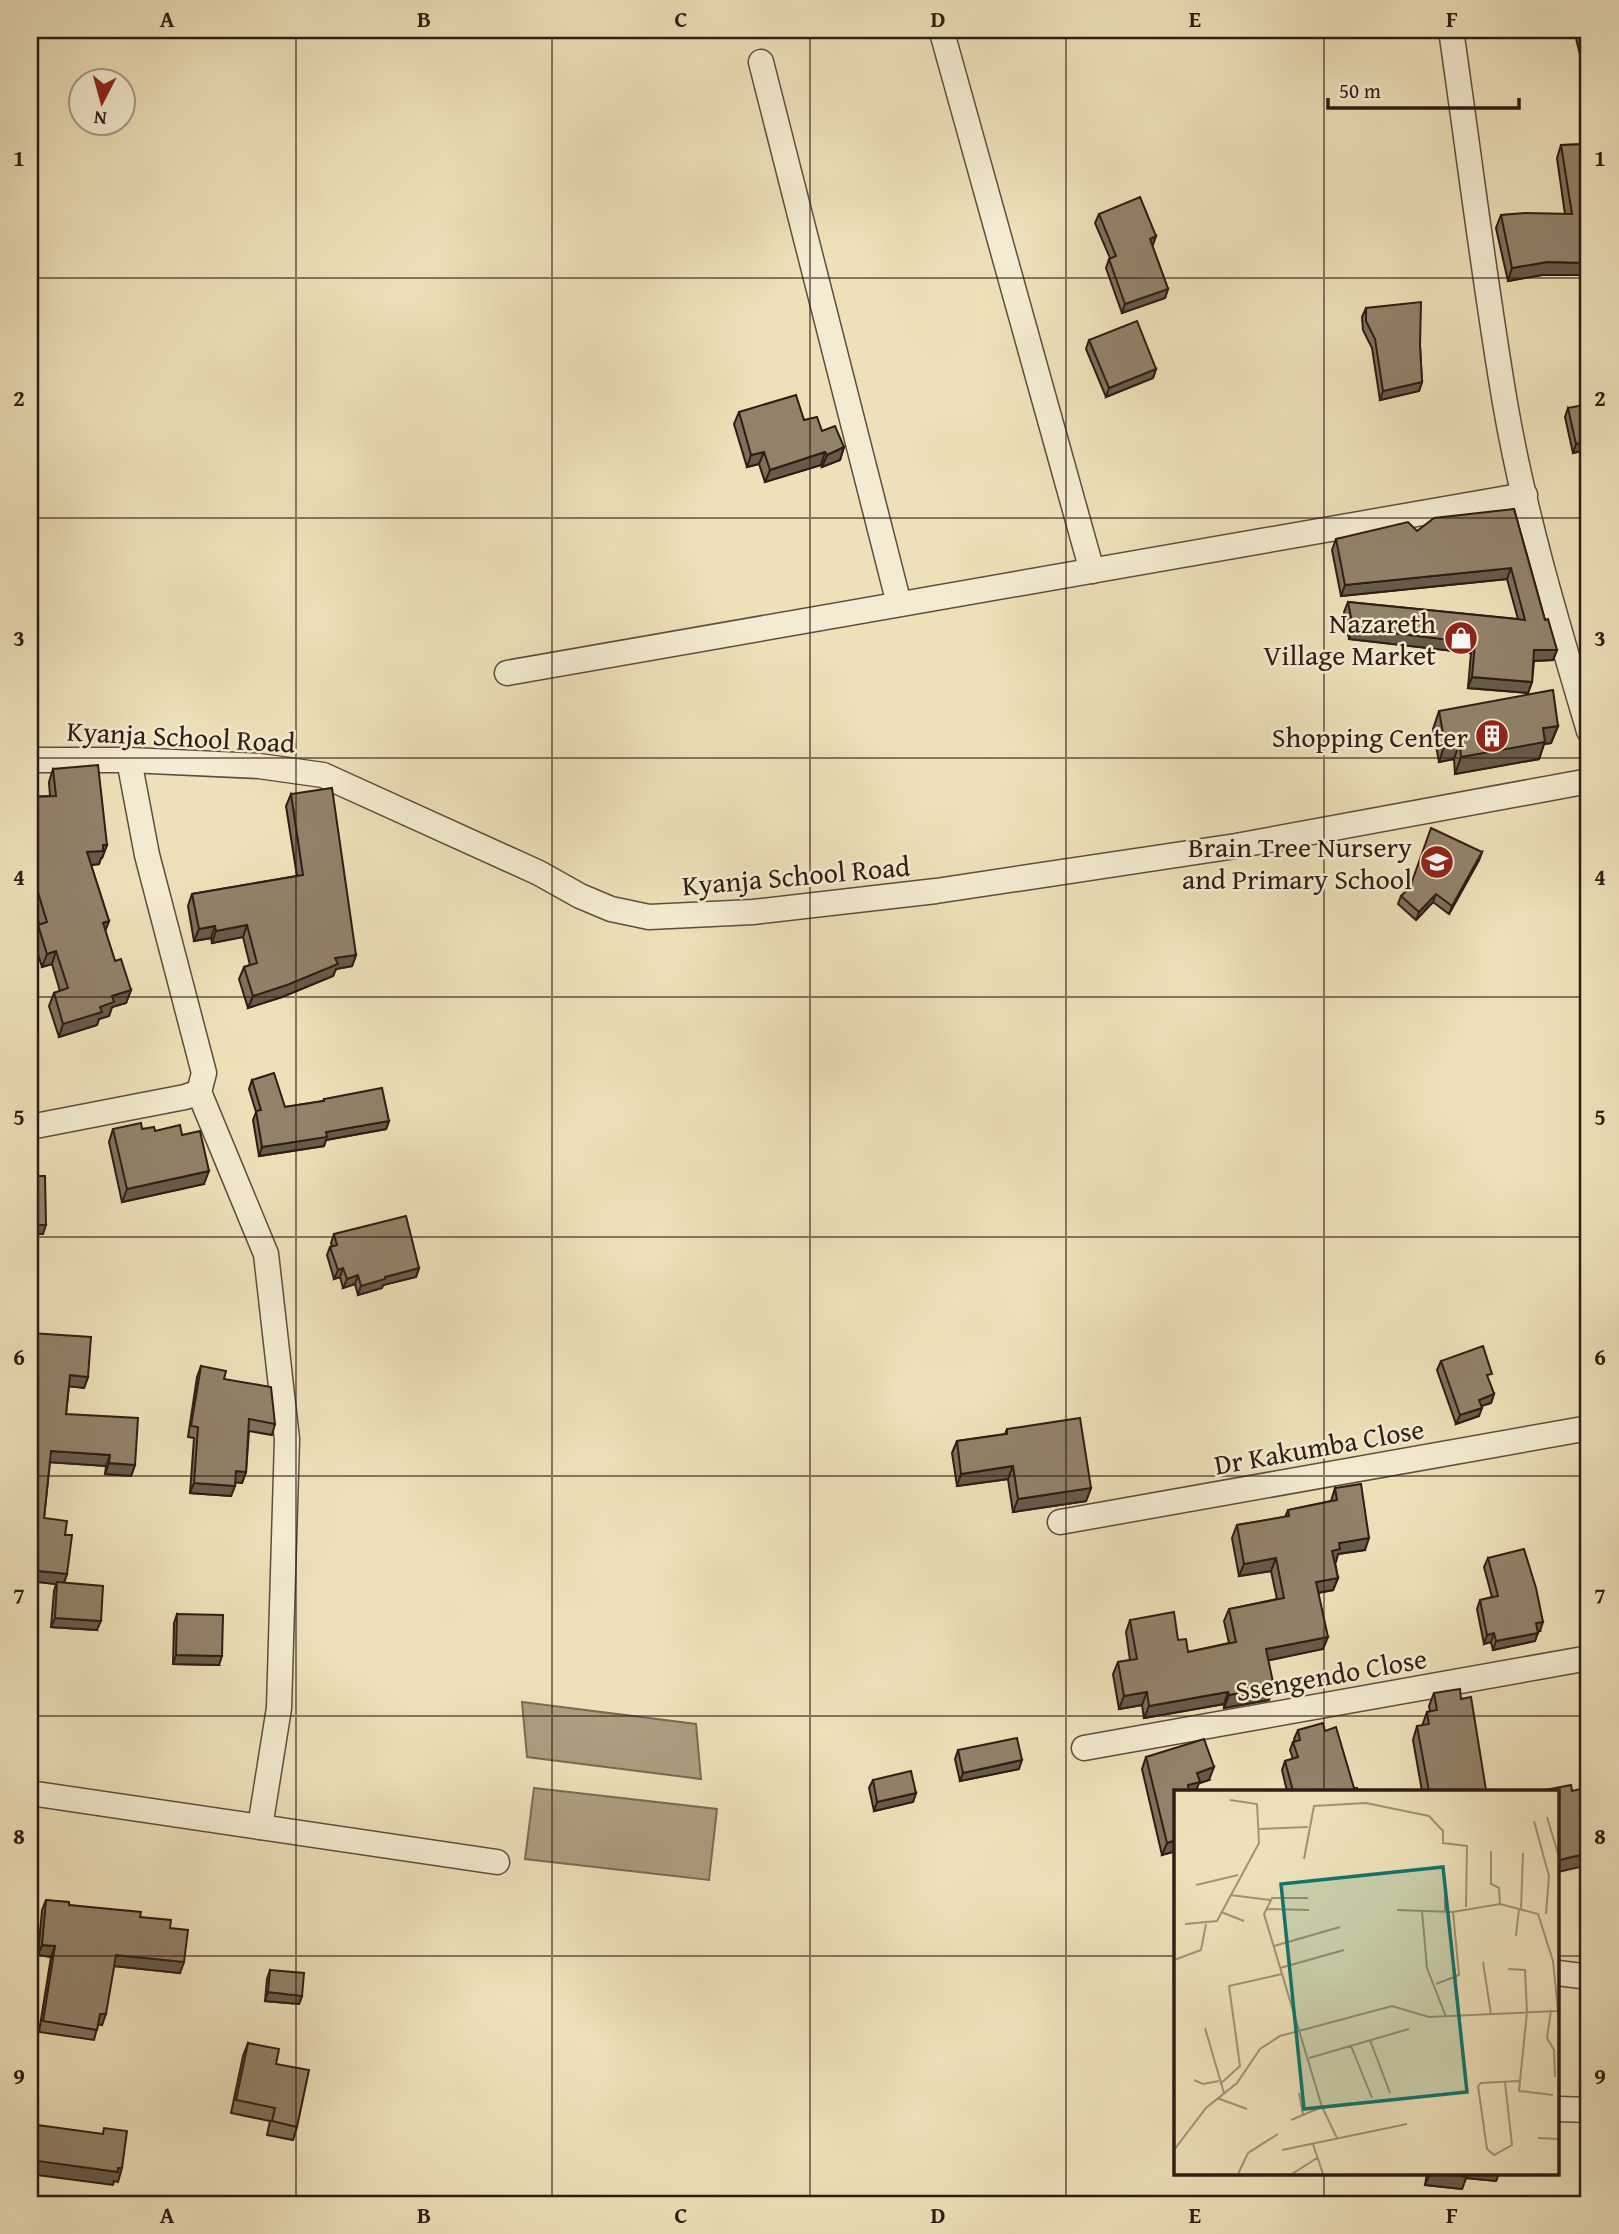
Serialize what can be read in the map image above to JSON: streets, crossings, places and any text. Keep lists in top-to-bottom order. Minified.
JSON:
{"streets":{"street":["Kyanja School Road","Dr Kakumba Close","Ssengendo Close"]},"places":{"shop":["Nazareth Village Market"],"building":["Shopping Center"],"school or university":["Brain Tree Nursery and Primary School"]},"scale_bar":"50 m","north":"bottom","grid":{"columns":["A","B","C","D","E","F"],"rows":["1","2","3","4","5","6","7","8","9"]}}
